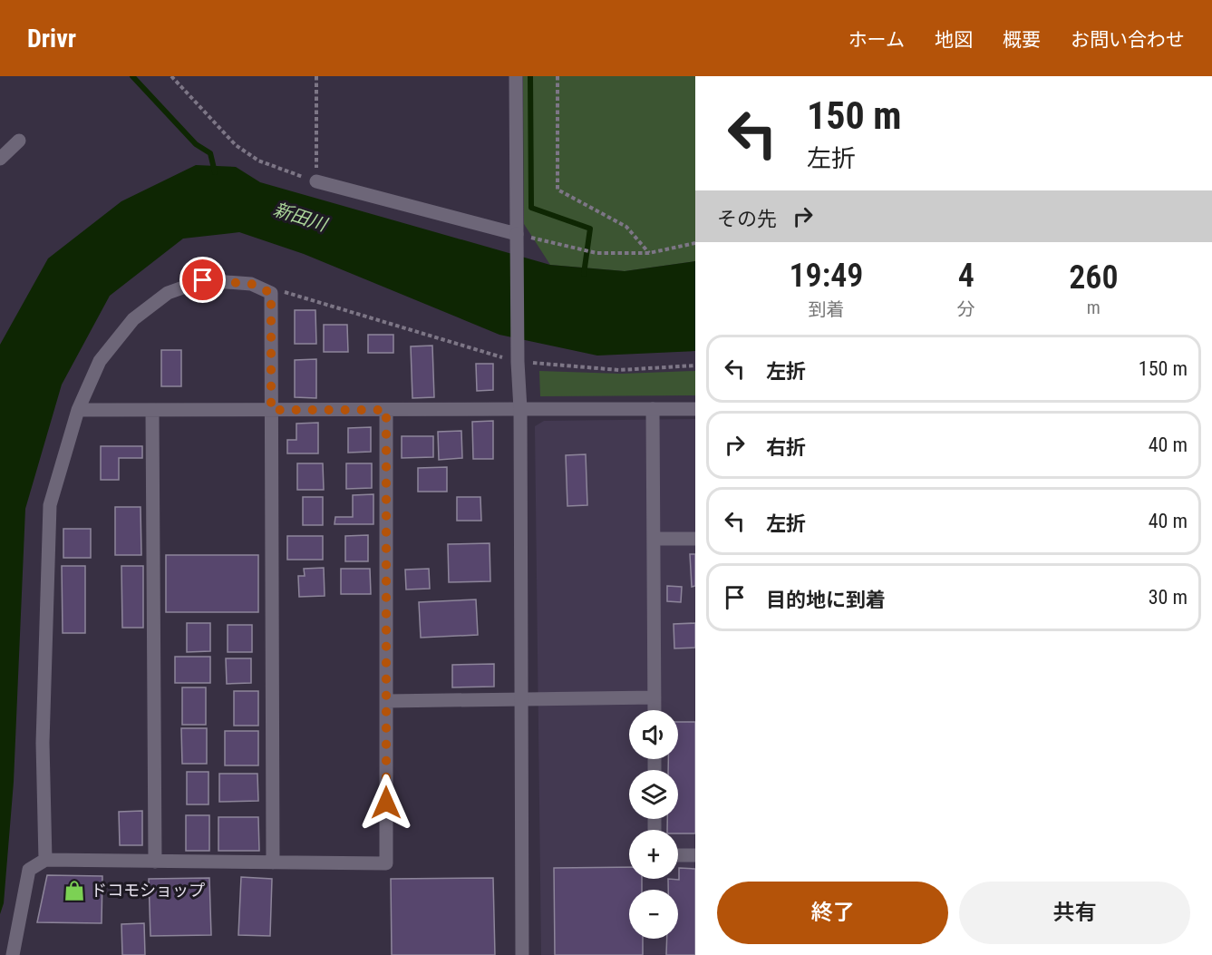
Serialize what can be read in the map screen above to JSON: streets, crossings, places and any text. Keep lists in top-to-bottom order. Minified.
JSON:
{"water":["新田川"],"places":{"shop":["ドコモショップ"]},"page":{"header":"Drivr","nav":["ホーム","地図","概要","お問い合わせ"],"turn":["150 m","左折"],"then":"その先","eta":["19:49","到着","4","分","260","m"],"list":[{"name":"左折","value":"150 m"},{"name":"右折","value":"40 m"},{"name":"左折","value":"40 m"},{"name":"目的地に到着","value":"30 m"}],"map_buttons":["+","−"],"buttons":["終了","共有"]}}
